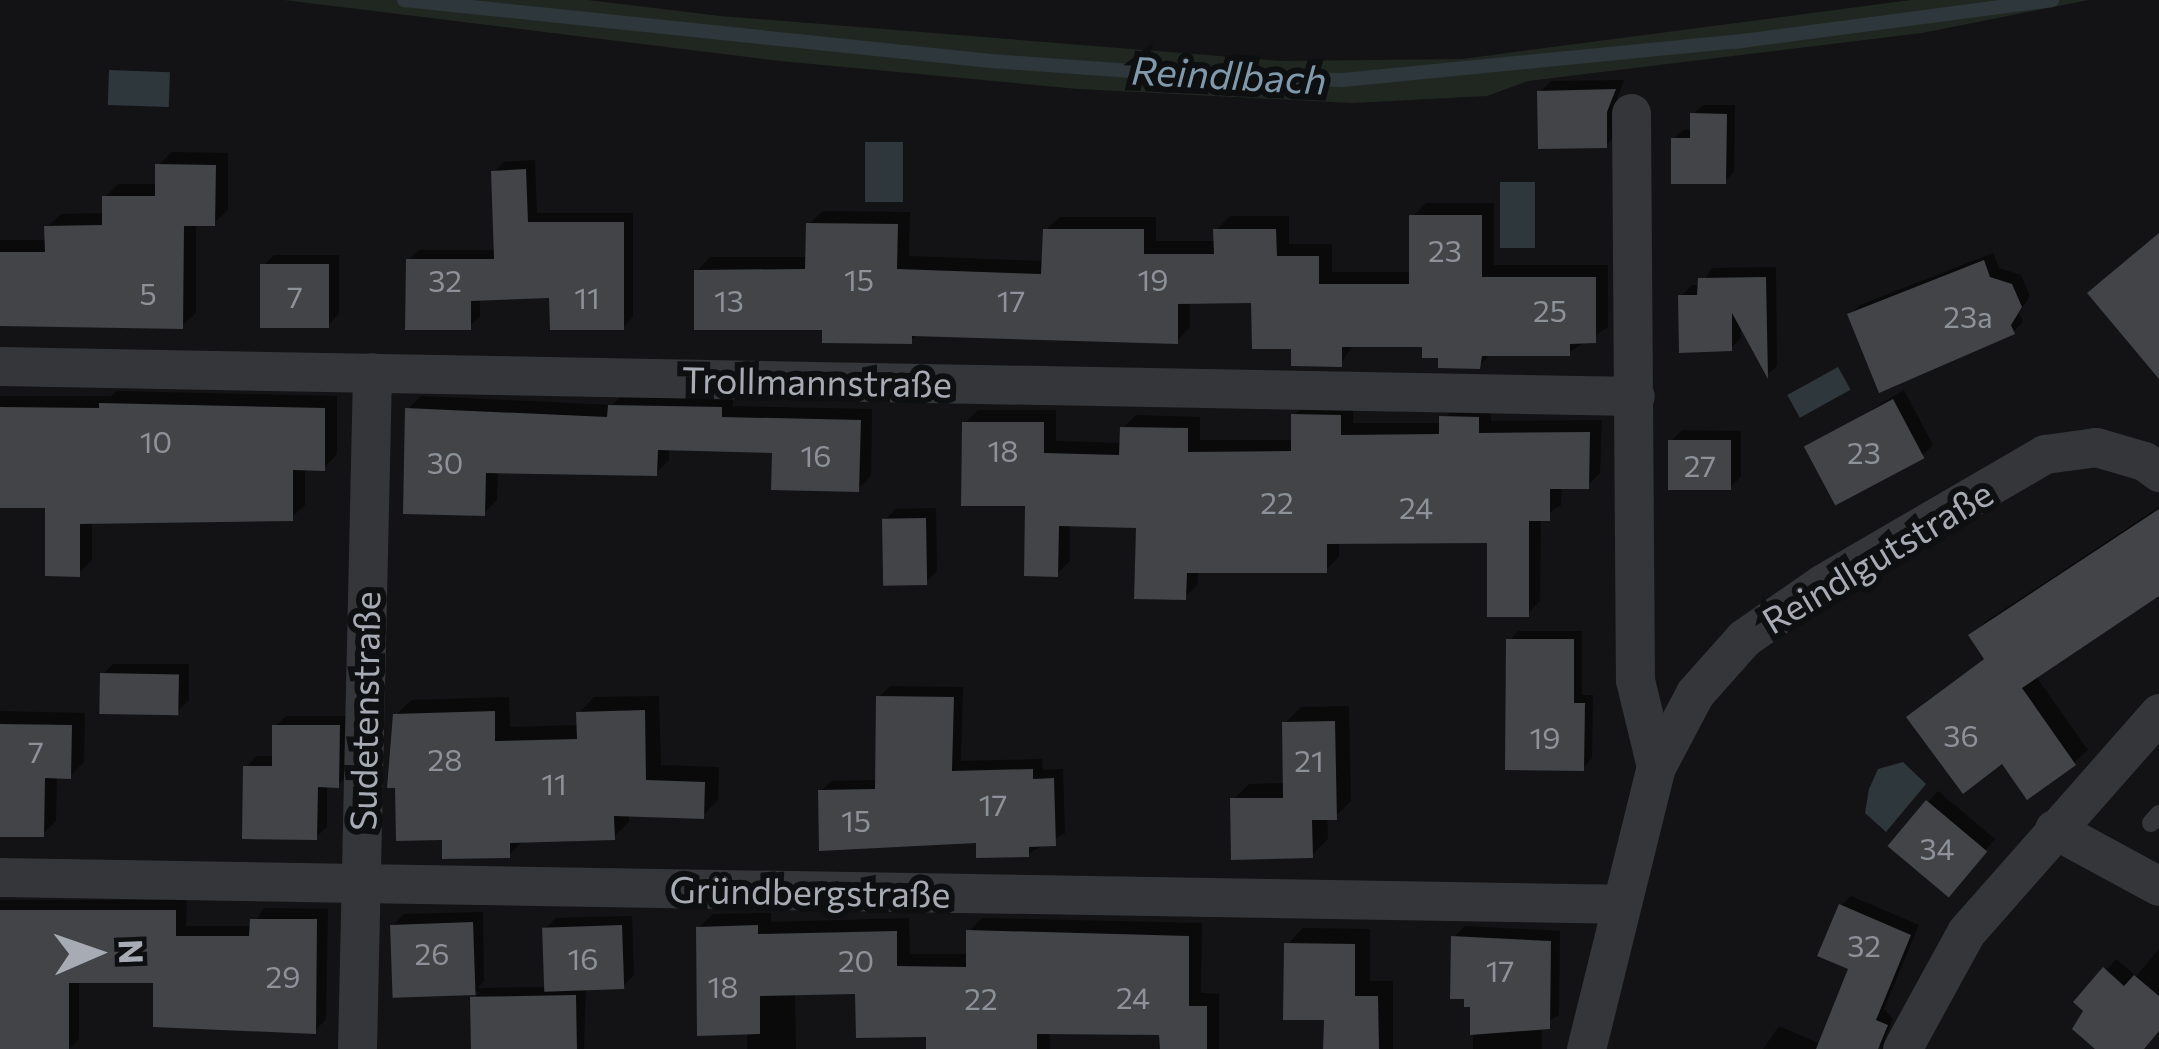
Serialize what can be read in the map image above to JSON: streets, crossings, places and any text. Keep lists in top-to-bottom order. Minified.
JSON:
{"streets":{"street":["Trollmannstraße","Reindlgutstraße","Sudetenstraße","Gründbergstraße"]},"crossings":[["Trollmannstraße","Sudetenstraße"],["Reindlgutstraße","Gründbergstraße"],["Sudetenstraße","Gründbergstraße"]],"water":["Reindlbach"],"house_numbers":["23","15","19","32","5","7","11","13","17","25","23a","10","18","23","16","30","27","22","24","36","19","7","28","21","11","17","15","34","32","26","16","20","17","29","18","24","22"],"north":"right"}
